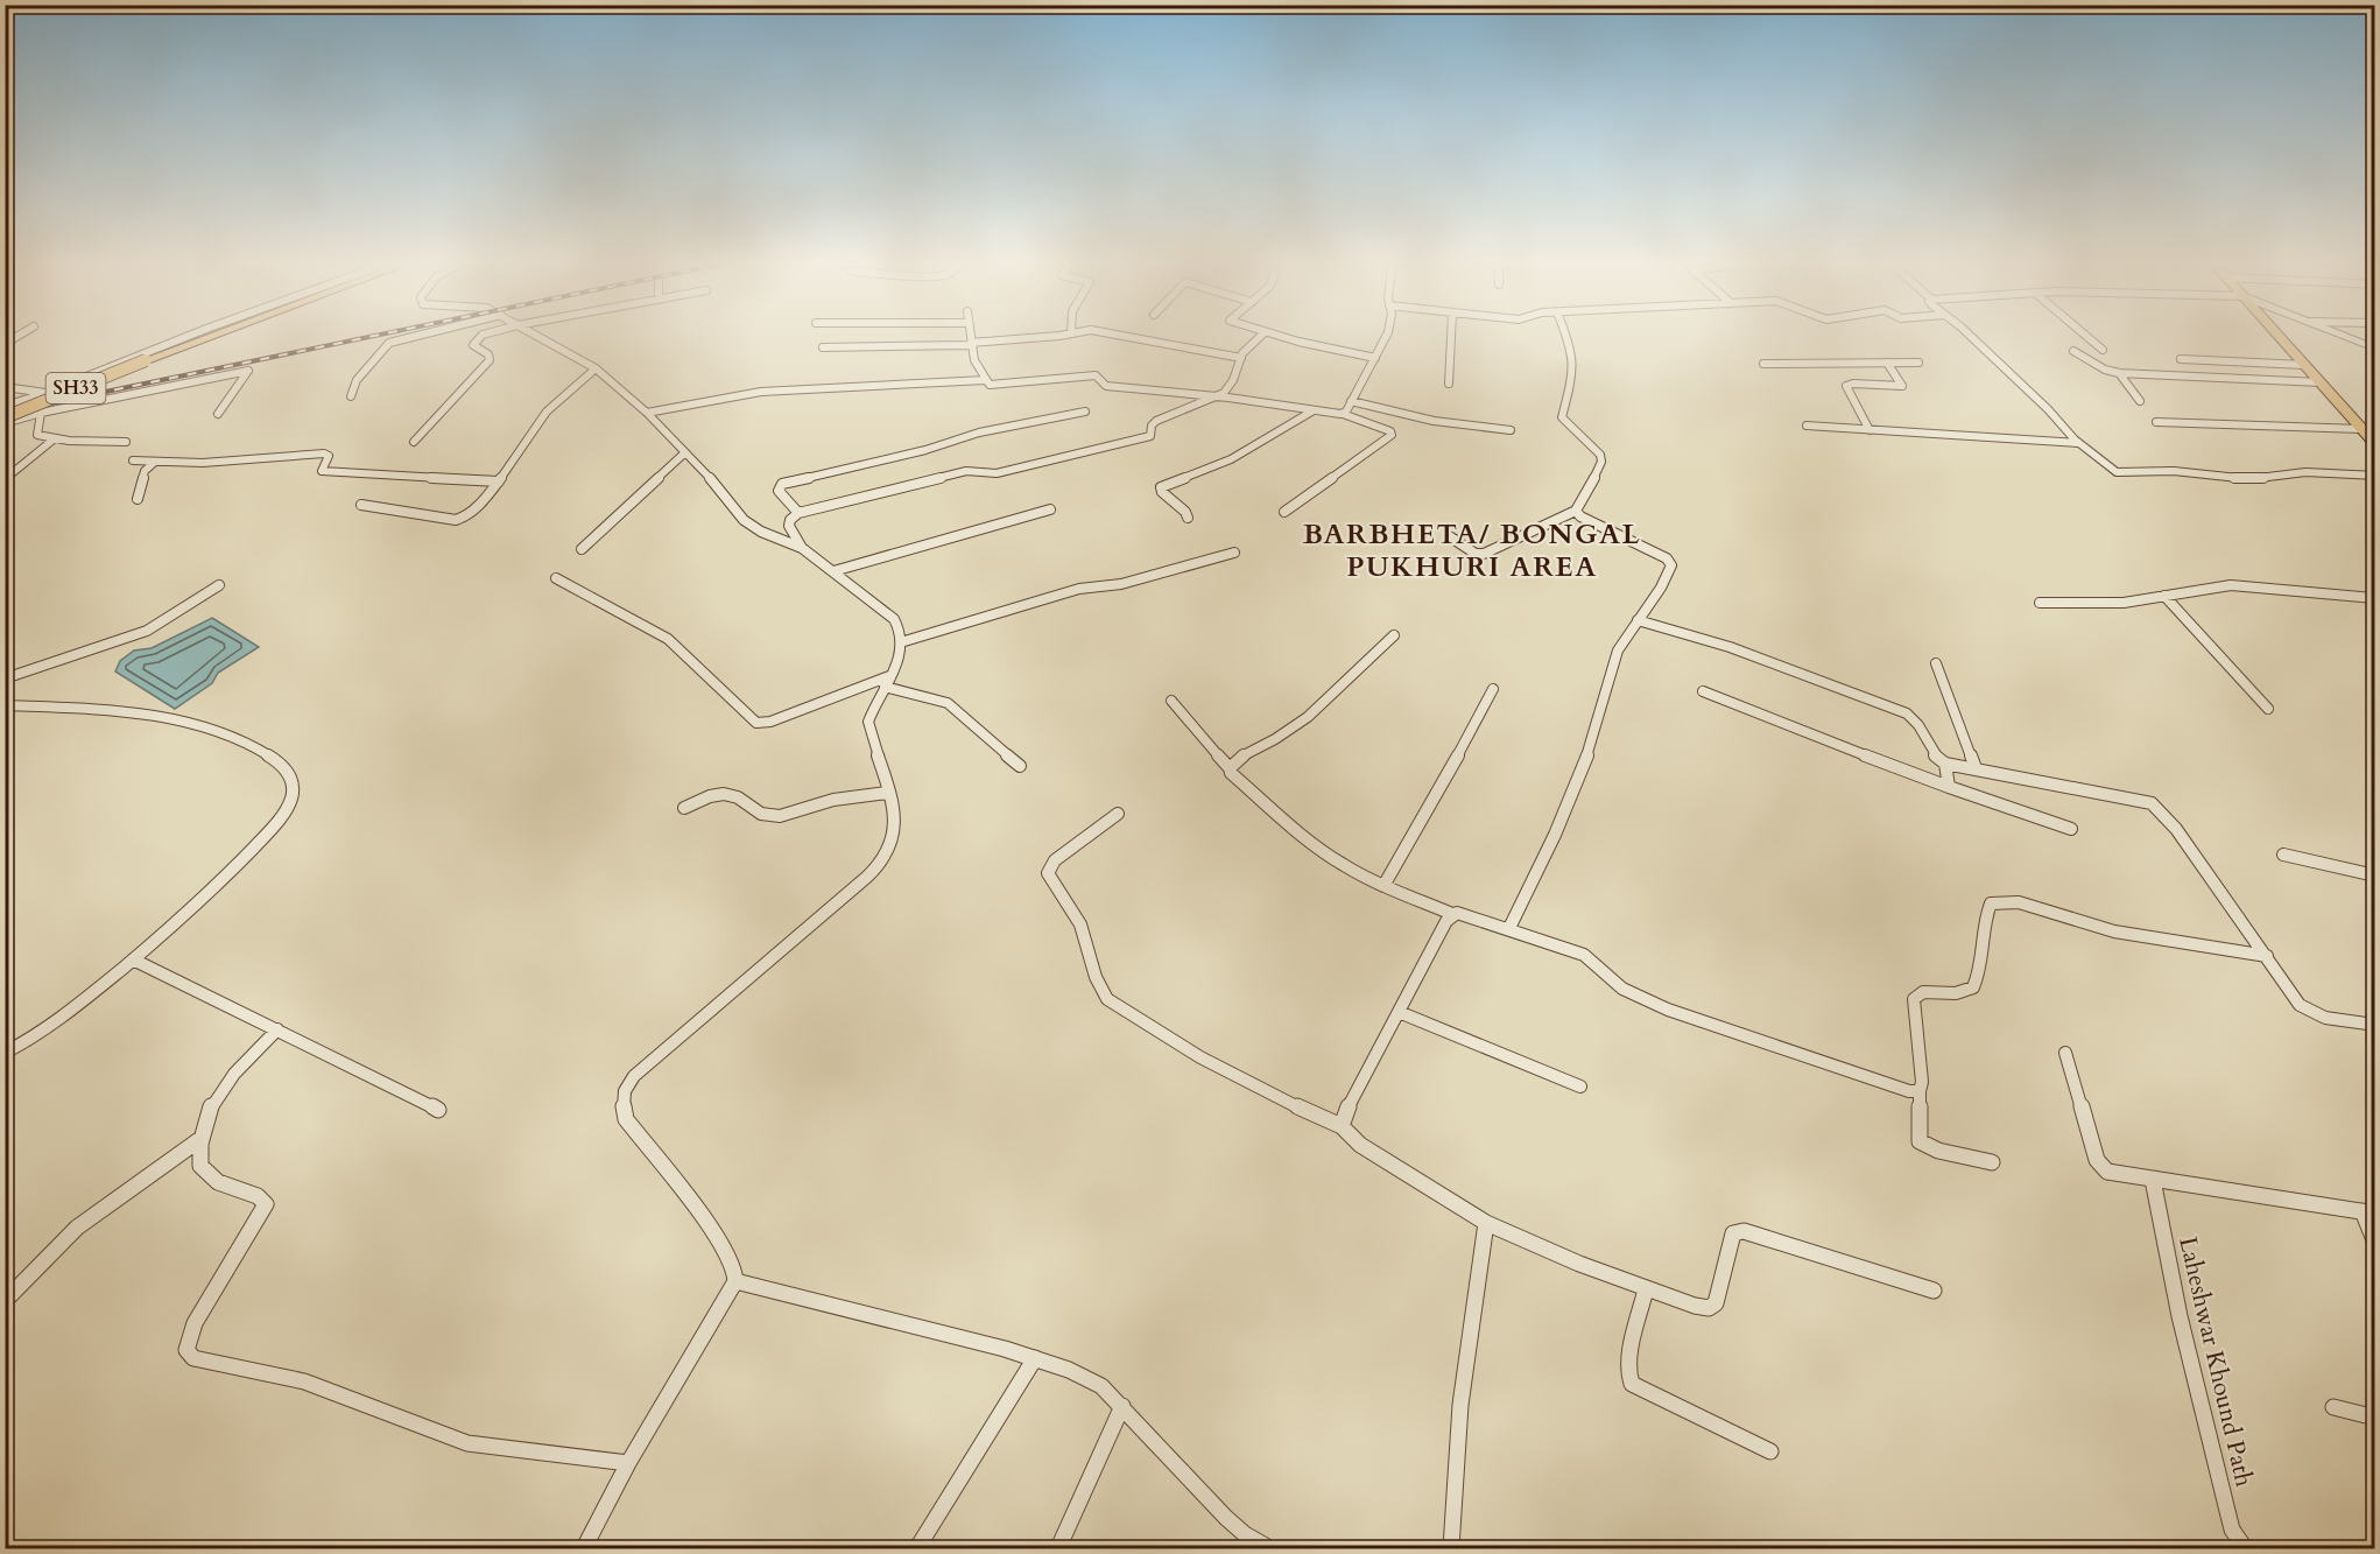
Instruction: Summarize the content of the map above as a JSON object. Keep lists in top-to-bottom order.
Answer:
{
  "streets": {
    "main road": ["SH33"],
    "street": ["Laheshwar Khound Path"]
  },
  "districts": ["BARBHETA/ BONGAL PUKHURI AREA"]
}
